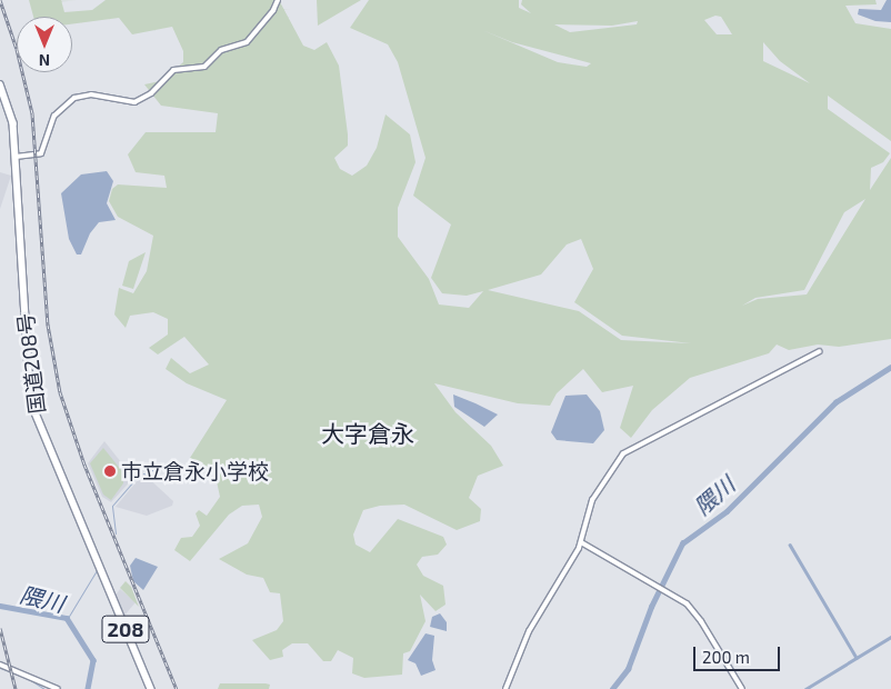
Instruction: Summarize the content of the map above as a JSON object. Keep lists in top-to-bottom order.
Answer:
{
  "streets": {
    "highway": ["国道208号", "208"]
  },
  "districts": ["大字倉永"],
  "water": ["隈川"],
  "places": ["市立倉永小学校"],
  "scale_bar": "200 m",
  "north": "bottom"
}
